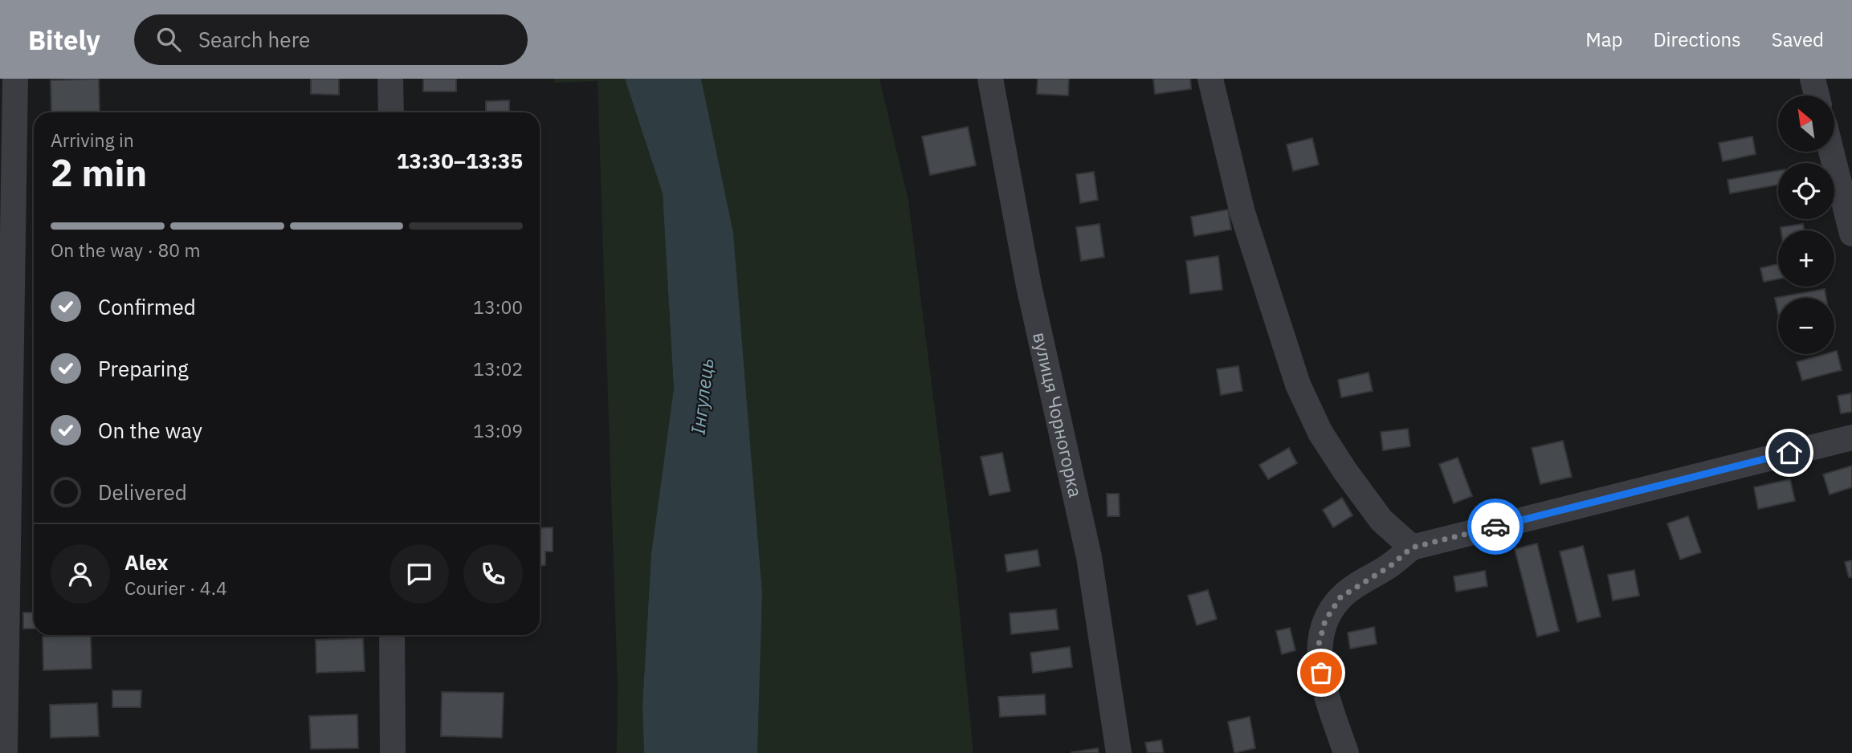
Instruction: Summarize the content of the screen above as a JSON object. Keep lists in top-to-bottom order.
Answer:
{
  "streets": {
    "street": ["вулиця Чорногорка"]
  },
  "water": ["Інгулець"],
  "north": "top left",
  "page": {
    "header": "Bitely",
    "search": "Search here",
    "nav": ["Map", "Directions", "Saved"],
    "map_buttons": ["+", "−"],
    "heading": ["2 min", "Arriving in", "13:30–13:35"],
    "panel": ["Alex", "Courier · 4.4"],
    "bar": "On the way · 80 m",
    "list": [
      ["Confirmed", "13:00"],
      ["Preparing", "13:02"],
      ["On the way", "13:09"],
      "Delivered"
    ]
  }
}
